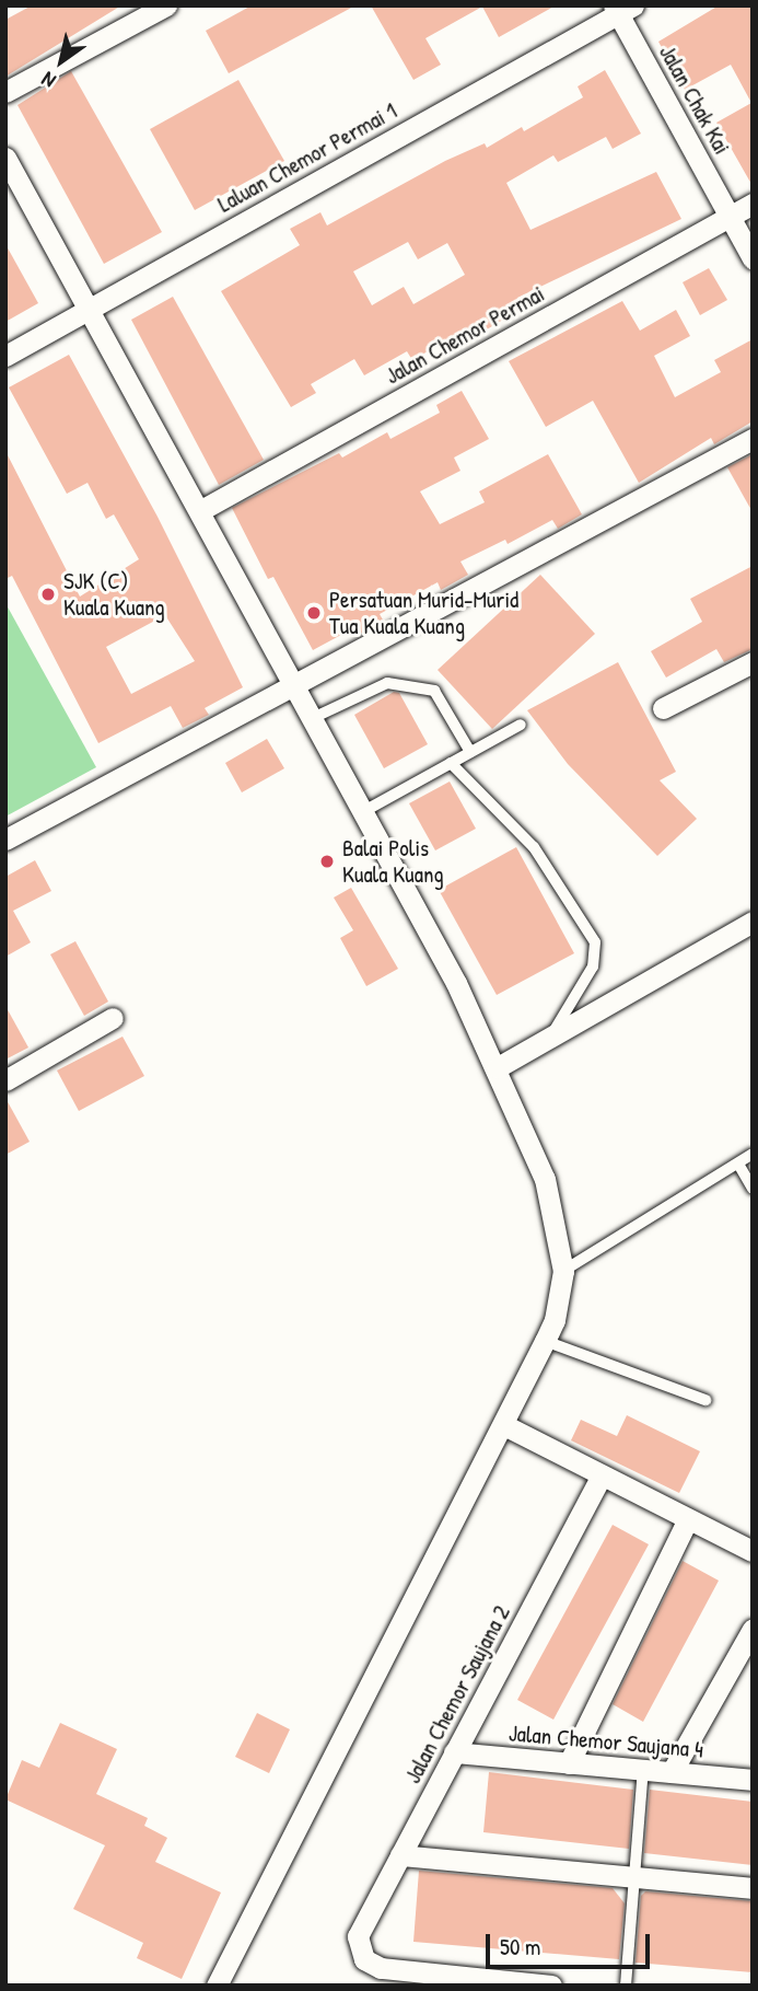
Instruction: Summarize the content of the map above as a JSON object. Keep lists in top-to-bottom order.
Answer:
{
  "streets": {
    "street": [
      "Jalan Chak Kai",
      "Laluan Chemor Permai 1",
      "Jalan Chemor Permai",
      "Jalan Chemor Saujana 2",
      "Jalan Chemor Saujana 4"
    ]
  },
  "crossings": [
    ["Jalan Chak Kai", "Laluan Chemor Permai 1"],
    ["Jalan Chak Kai", "Jalan Chemor Permai"],
    ["Jalan Chemor Saujana 2", "Jalan Chemor Saujana 4"]
  ],
  "places": ["SJK (C) Kuala Kuang", "Persatuan Murid-Murid Tua Kuala Kuang", "Balai Polis Kuala Kuang"],
  "scale_bar": "50 m",
  "north": "bottom left"
}
